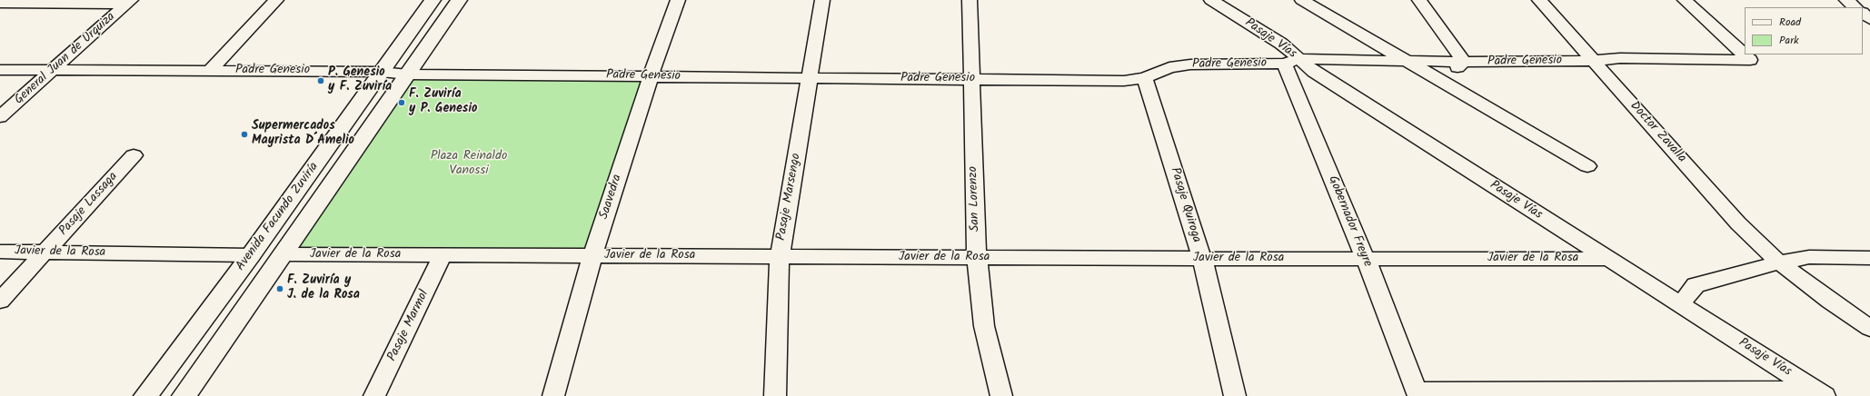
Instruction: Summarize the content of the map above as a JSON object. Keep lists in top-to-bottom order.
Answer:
{
  "streets": {
    "main road": ["Avenida Facundo Zuviría"],
    "street": [
      "Pasaje Vías",
      "General Juan de Urquiza",
      "Padre Genesio",
      "Doctor Zavalla",
      "Saavedra",
      "Pasaje Marsengo",
      "San Lorenzo",
      "Pasaje Lassaga",
      "Pasaje Quiroga",
      "Gobernador Freyre",
      "Javier de la Rosa",
      "Pasaje Marmol"
    ]
  },
  "crossings": [
    ["Pasaje Vías", "Padre Genesio"],
    ["Pasaje Vías", "Gobernador Freyre"],
    ["Pasaje Vías", "Javier de la Rosa"],
    ["General Juan de Urquiza", "Padre Genesio"],
    ["Padre Genesio", "Doctor Zavalla"],
    ["Padre Genesio", "Saavedra"],
    ["Padre Genesio", "Pasaje Marsengo"],
    ["Padre Genesio", "San Lorenzo"],
    ["Padre Genesio", "Pasaje Quiroga"],
    ["Padre Genesio", "Avenida Facundo Zuviría"],
    ["Padre Genesio", "Gobernador Freyre"],
    ["Saavedra", "Javier de la Rosa"],
    ["Pasaje Marsengo", "Javier de la Rosa"],
    ["San Lorenzo", "Javier de la Rosa"],
    ["Pasaje Lassaga", "Javier de la Rosa"],
    ["Pasaje Quiroga", "Javier de la Rosa"],
    ["Avenida Facundo Zuviría", "Javier de la Rosa"],
    ["Gobernador Freyre", "Javier de la Rosa"],
    ["Javier de la Rosa", "Pasaje Marmol"]
  ],
  "parks": ["Plaza Reinaldo Vanossi"],
  "places": [
    "P. Genesio y F. Zuviría",
    "F. Zuviría y P. Genesio",
    "Supermercados Mayrista D´Amelio",
    "F. Zuviría y J. de la Rosa"
  ],
  "legend": ["Road", "Park"]
}
